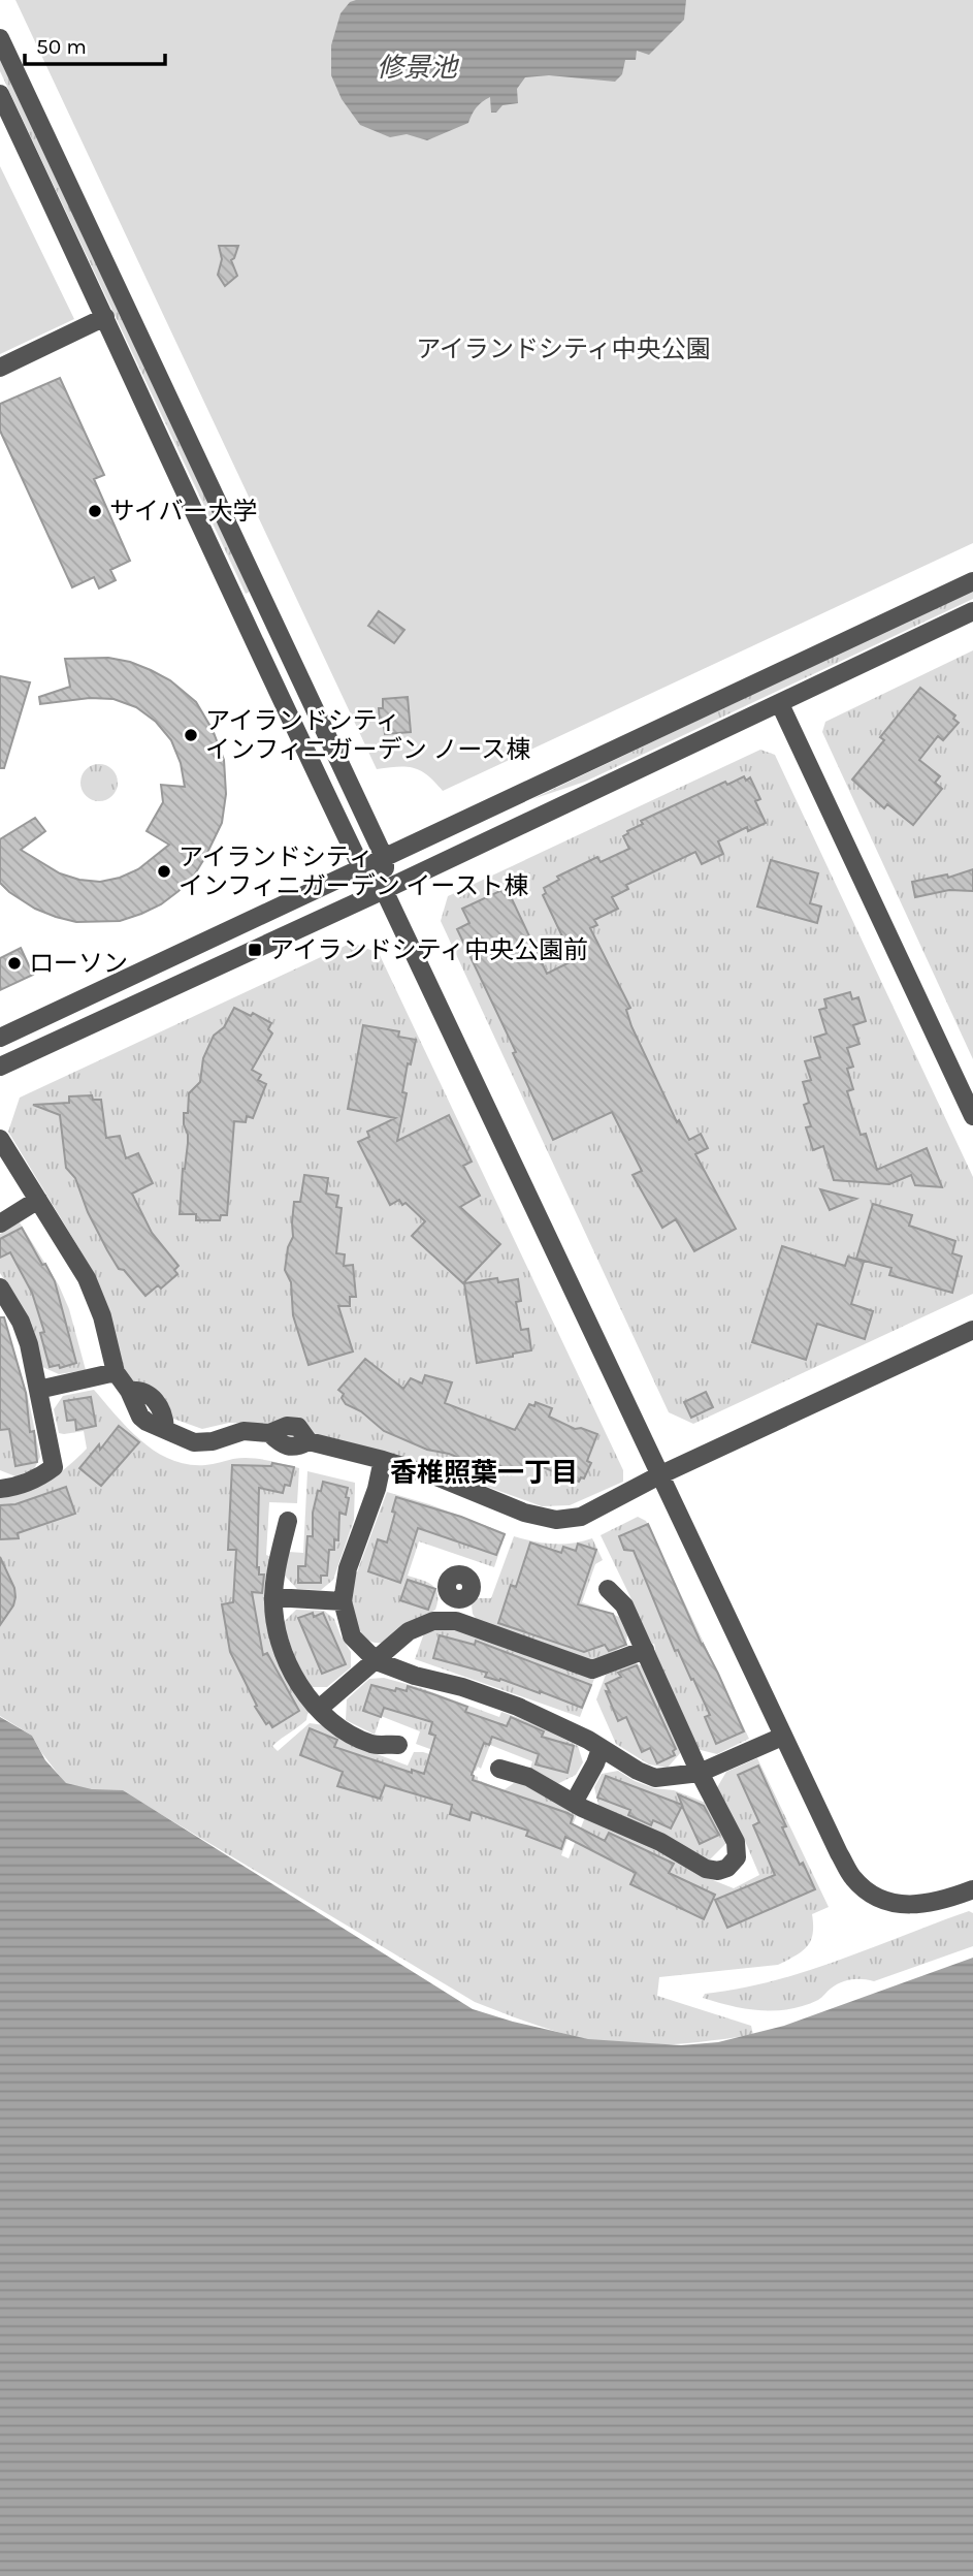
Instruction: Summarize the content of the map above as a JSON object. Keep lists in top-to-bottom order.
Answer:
{
  "districts": ["香椎照葉一丁目"],
  "water": ["修景池"],
  "parks": ["アイランドシティ中央公園"],
  "places": {
    "other": [
      "サイバー大学",
      "アイランドシティ インフィニガーデン ノース棟",
      "アイランドシティ インフィニガーデン イースト棟",
      "ローソン"
    ],
    "transit": ["アイランドシティ中央公園前"]
  },
  "scale_bar": "50 m"
}
